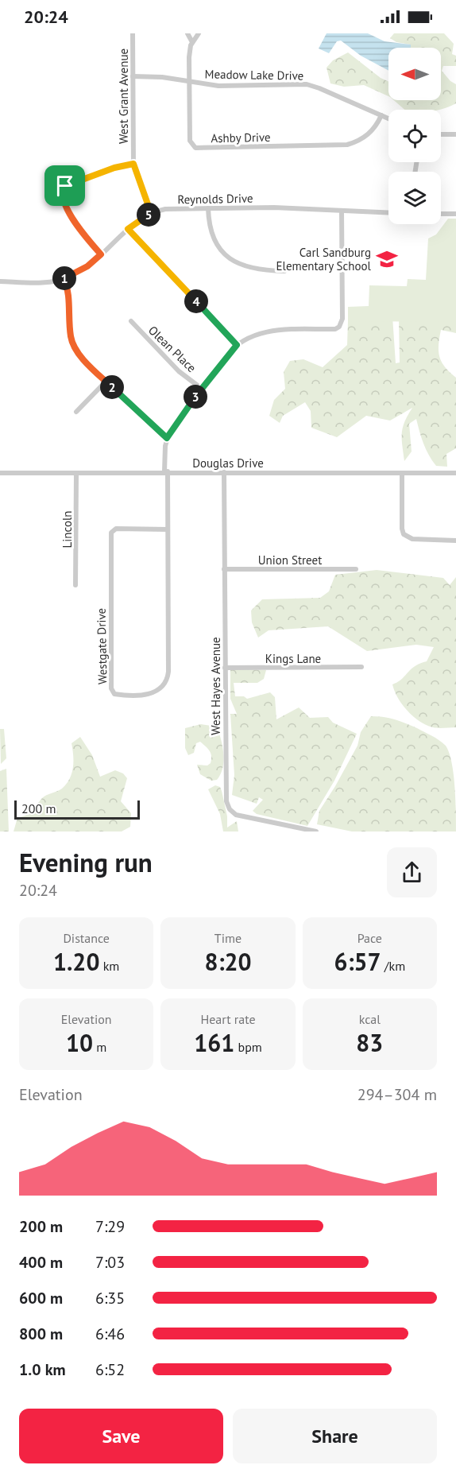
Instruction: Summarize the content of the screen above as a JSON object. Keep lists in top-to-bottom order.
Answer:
{
  "streets": {
    "street": [
      "Meadow Lake Drive",
      "West Grant Avenue",
      "Ashby Drive",
      "Reynolds Drive",
      "Olean Place",
      "Douglas Drive",
      "Lincoln",
      "Union Street",
      "Westgate Drive",
      "Kings Lane",
      "West Hayes Avenue"
    ]
  },
  "crossings": [
    ["Meadow Lake Drive", "West Grant Avenue"],
    ["Meadow Lake Drive", "Ashby Drive"],
    ["West Grant Avenue", "Reynolds Drive"],
    ["Douglas Drive", "Lincoln"],
    ["Douglas Drive", "Westgate Drive"],
    ["Douglas Drive", "West Hayes Avenue"],
    ["Union Street", "West Hayes Avenue"],
    ["Kings Lane", "West Hayes Avenue"]
  ],
  "places": {
    "school or university": ["Carl Sandburg Elementary School"]
  },
  "scale_bar": "200 m",
  "north": "left",
  "page": {
    "status": "20:24",
    "pins": [
      "5",
      "1",
      "4",
      "2",
      "3"
    ],
    "scale": "200 m",
    "heading": ["Evening run", "20:24"],
    "stats": [
      ["Distance", "1.20 km"],
      ["Time", "8:20"],
      ["Pace", "6:57 /km"],
      ["Elevation", "10 m"],
      ["Heart rate", "161 bpm"],
      ["kcal", "83"]
    ],
    "chart": ["Elevation", "294–304 m"],
    "list": [
      {
        "name": "200 m",
        "note": "7:29"
      },
      {
        "name": "400 m",
        "note": "7:03"
      },
      {
        "name": "600 m",
        "note": "6:35"
      },
      {
        "name": "800 m",
        "note": "6:46"
      },
      {
        "name": "1.0 km",
        "note": "6:52"
      }
    ],
    "buttons": ["Save", "Share"]
  }
}
